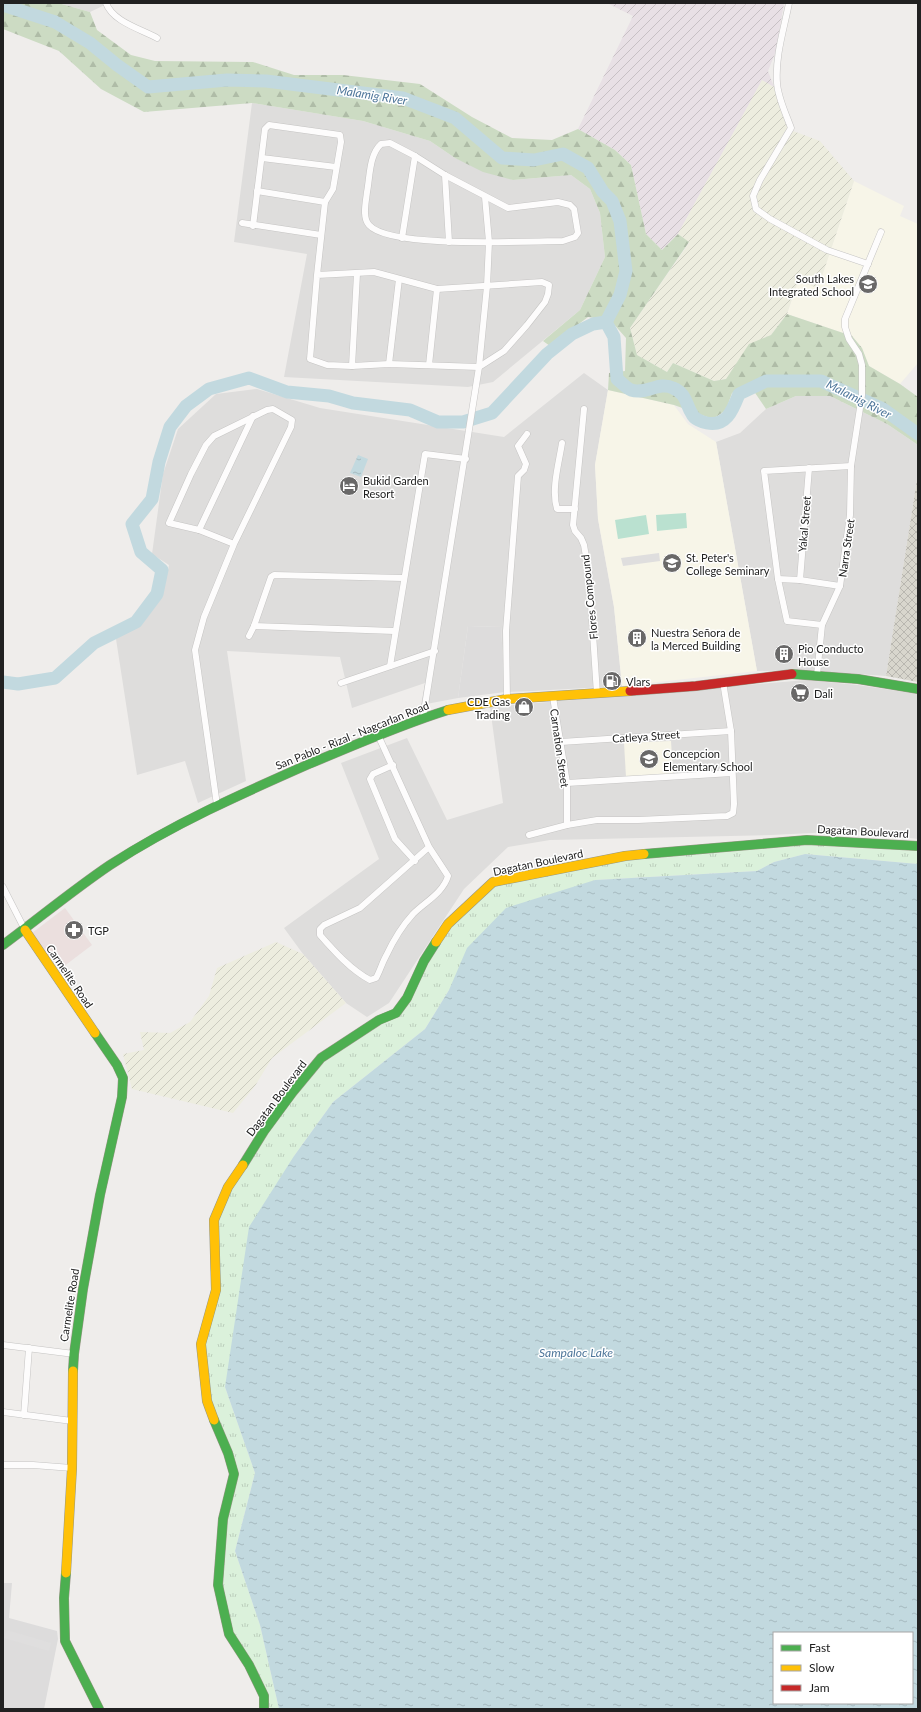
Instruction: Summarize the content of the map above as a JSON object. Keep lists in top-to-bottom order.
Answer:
{
  "streets": {
    "street": [
      "Yakal Street",
      "Narra Street",
      "Flores Compound",
      "San Pablo - Rizal - Nagcarlan Road",
      "Catleya Street",
      "Carnation Street",
      "Dagatan Boulevard",
      "Carmelite Road"
    ]
  },
  "crossings": [
    ["Narra Street", "San Pablo - Rizal - Nagcarlan Road"],
    ["Flores Compound", "San Pablo - Rizal - Nagcarlan Road"],
    ["San Pablo - Rizal - Nagcarlan Road", "Carnation Street"],
    ["San Pablo - Rizal - Nagcarlan Road", "Carmelite Road"],
    ["Catleya Street", "Carnation Street"]
  ],
  "water": ["Malamig River", "Sampaloc Lake"],
  "places": {
    "school or university": ["South Lakes Integrated School", "St. Peter's College Seminary", "Concepcion Elementary School"],
    "hotel": ["Bukid Garden Resort"],
    "building": ["Nuestra Señora de la Merced Building", "Pio Conducto House"],
    "fuel station": ["Vlars"],
    "supermarket": ["Dali"],
    "shop": ["CDE Gas Trading"],
    "pharmacy": ["TGP"]
  },
  "legend": ["Fast", "Slow", "Jam"]
}
